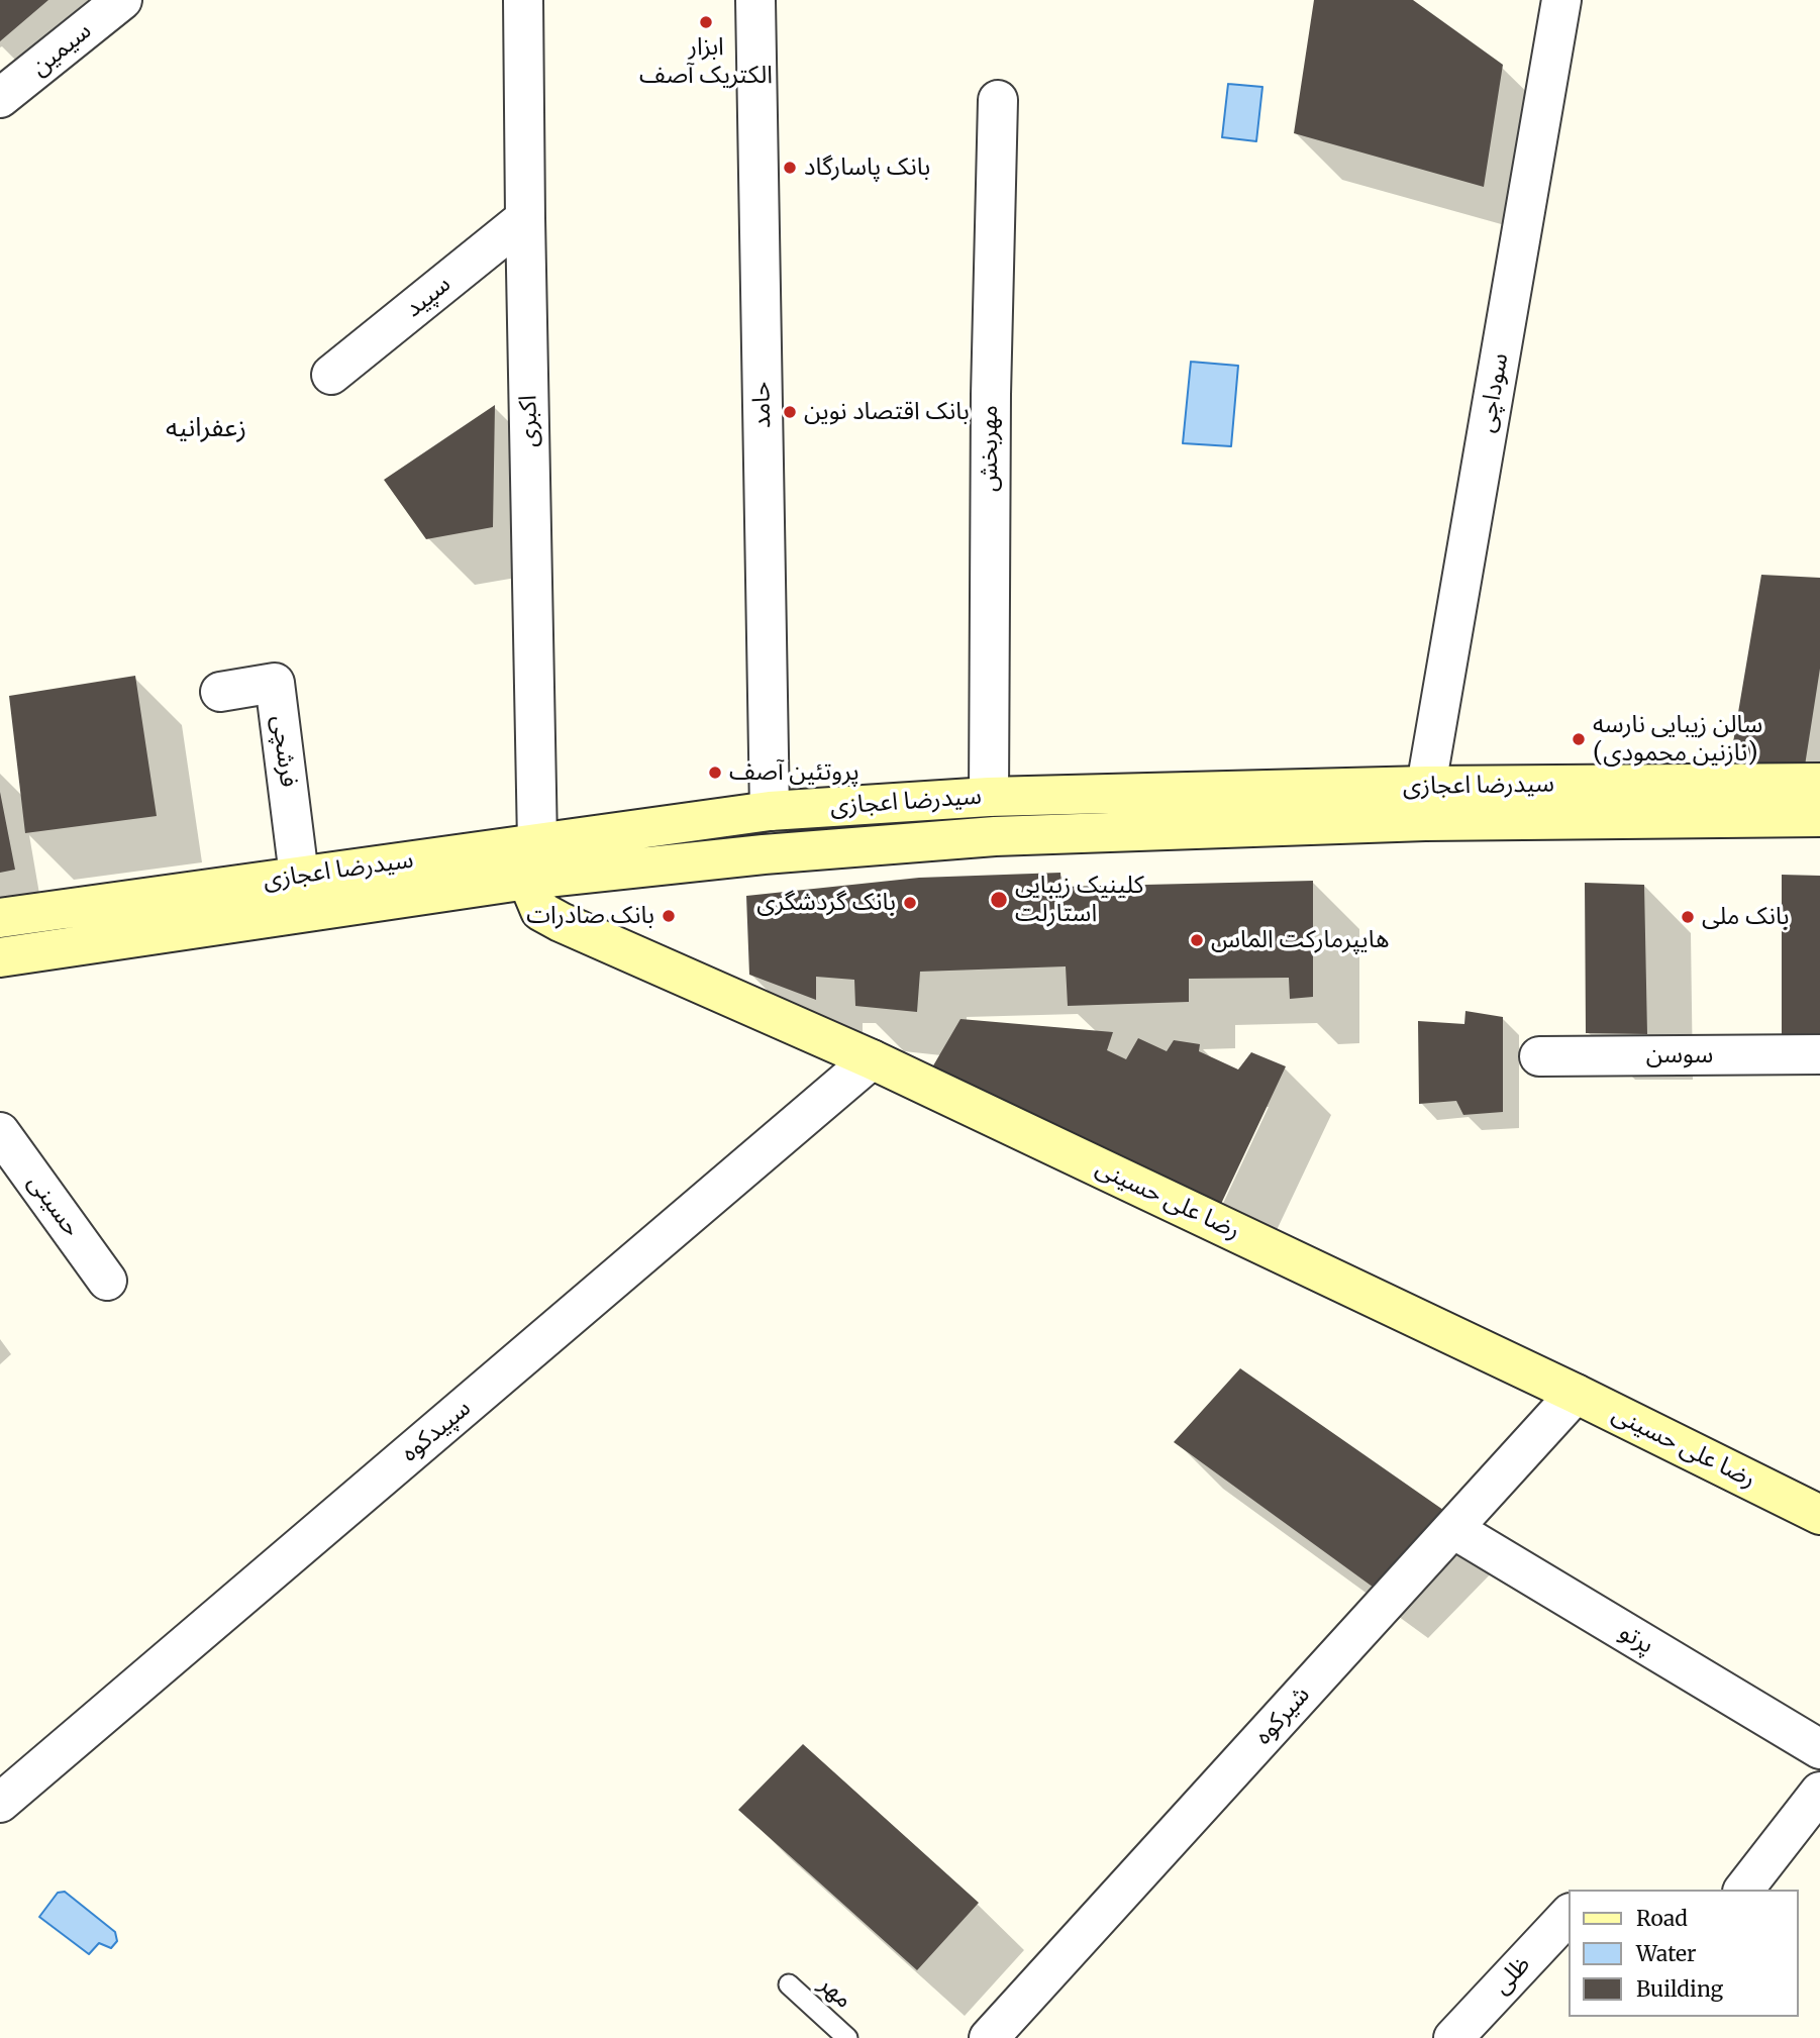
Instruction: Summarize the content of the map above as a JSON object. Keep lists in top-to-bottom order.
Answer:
{
  "streets": {
    "main road": ["سیدرضا اعجازی", "رضا علی حسینی"],
    "street": [
      "سیمین",
      "سپید",
      "سوداچی",
      "حامد",
      "اکبری",
      "مهربخش",
      "فرشچی",
      "سوسن",
      "حسینی",
      "سپیدکوه",
      "پرتو",
      "شیرکوه",
      "ظلی"
    ],
    "lane": ["مهر"]
  },
  "crossings": [
    ["سپید", "اکبری"],
    ["سوداچی", "سیدرضا اعجازی"],
    ["حامد", "سیدرضا اعجازی"],
    ["اکبری", "سیدرضا اعجازی"],
    ["مهربخش", "سیدرضا اعجازی"],
    ["فرشچی", "سیدرضا اعجازی"],
    ["سیدرضا اعجازی", "رضا علی حسینی"],
    ["رضا علی حسینی", "سپیدکوه"],
    ["رضا علی حسینی", "شیرکوه"],
    ["پرتو", "شیرکوه"]
  ],
  "districts": ["زعفرانیه"],
  "places": [
    "ابزار الکتریک آصف",
    "بانک پاسارگاد",
    "بانک اقتصاد نوین",
    "سالن زیبایی نارسه (نازنین محمودی)",
    "پروتئین آصف",
    "کلینیک زیبایی استارلت",
    "بانک گردشگری",
    "بانک صادرات",
    "بانک ملی",
    "هایپرمارکت الماس"
  ],
  "legend": ["Road", "Water", "Building"]
}
